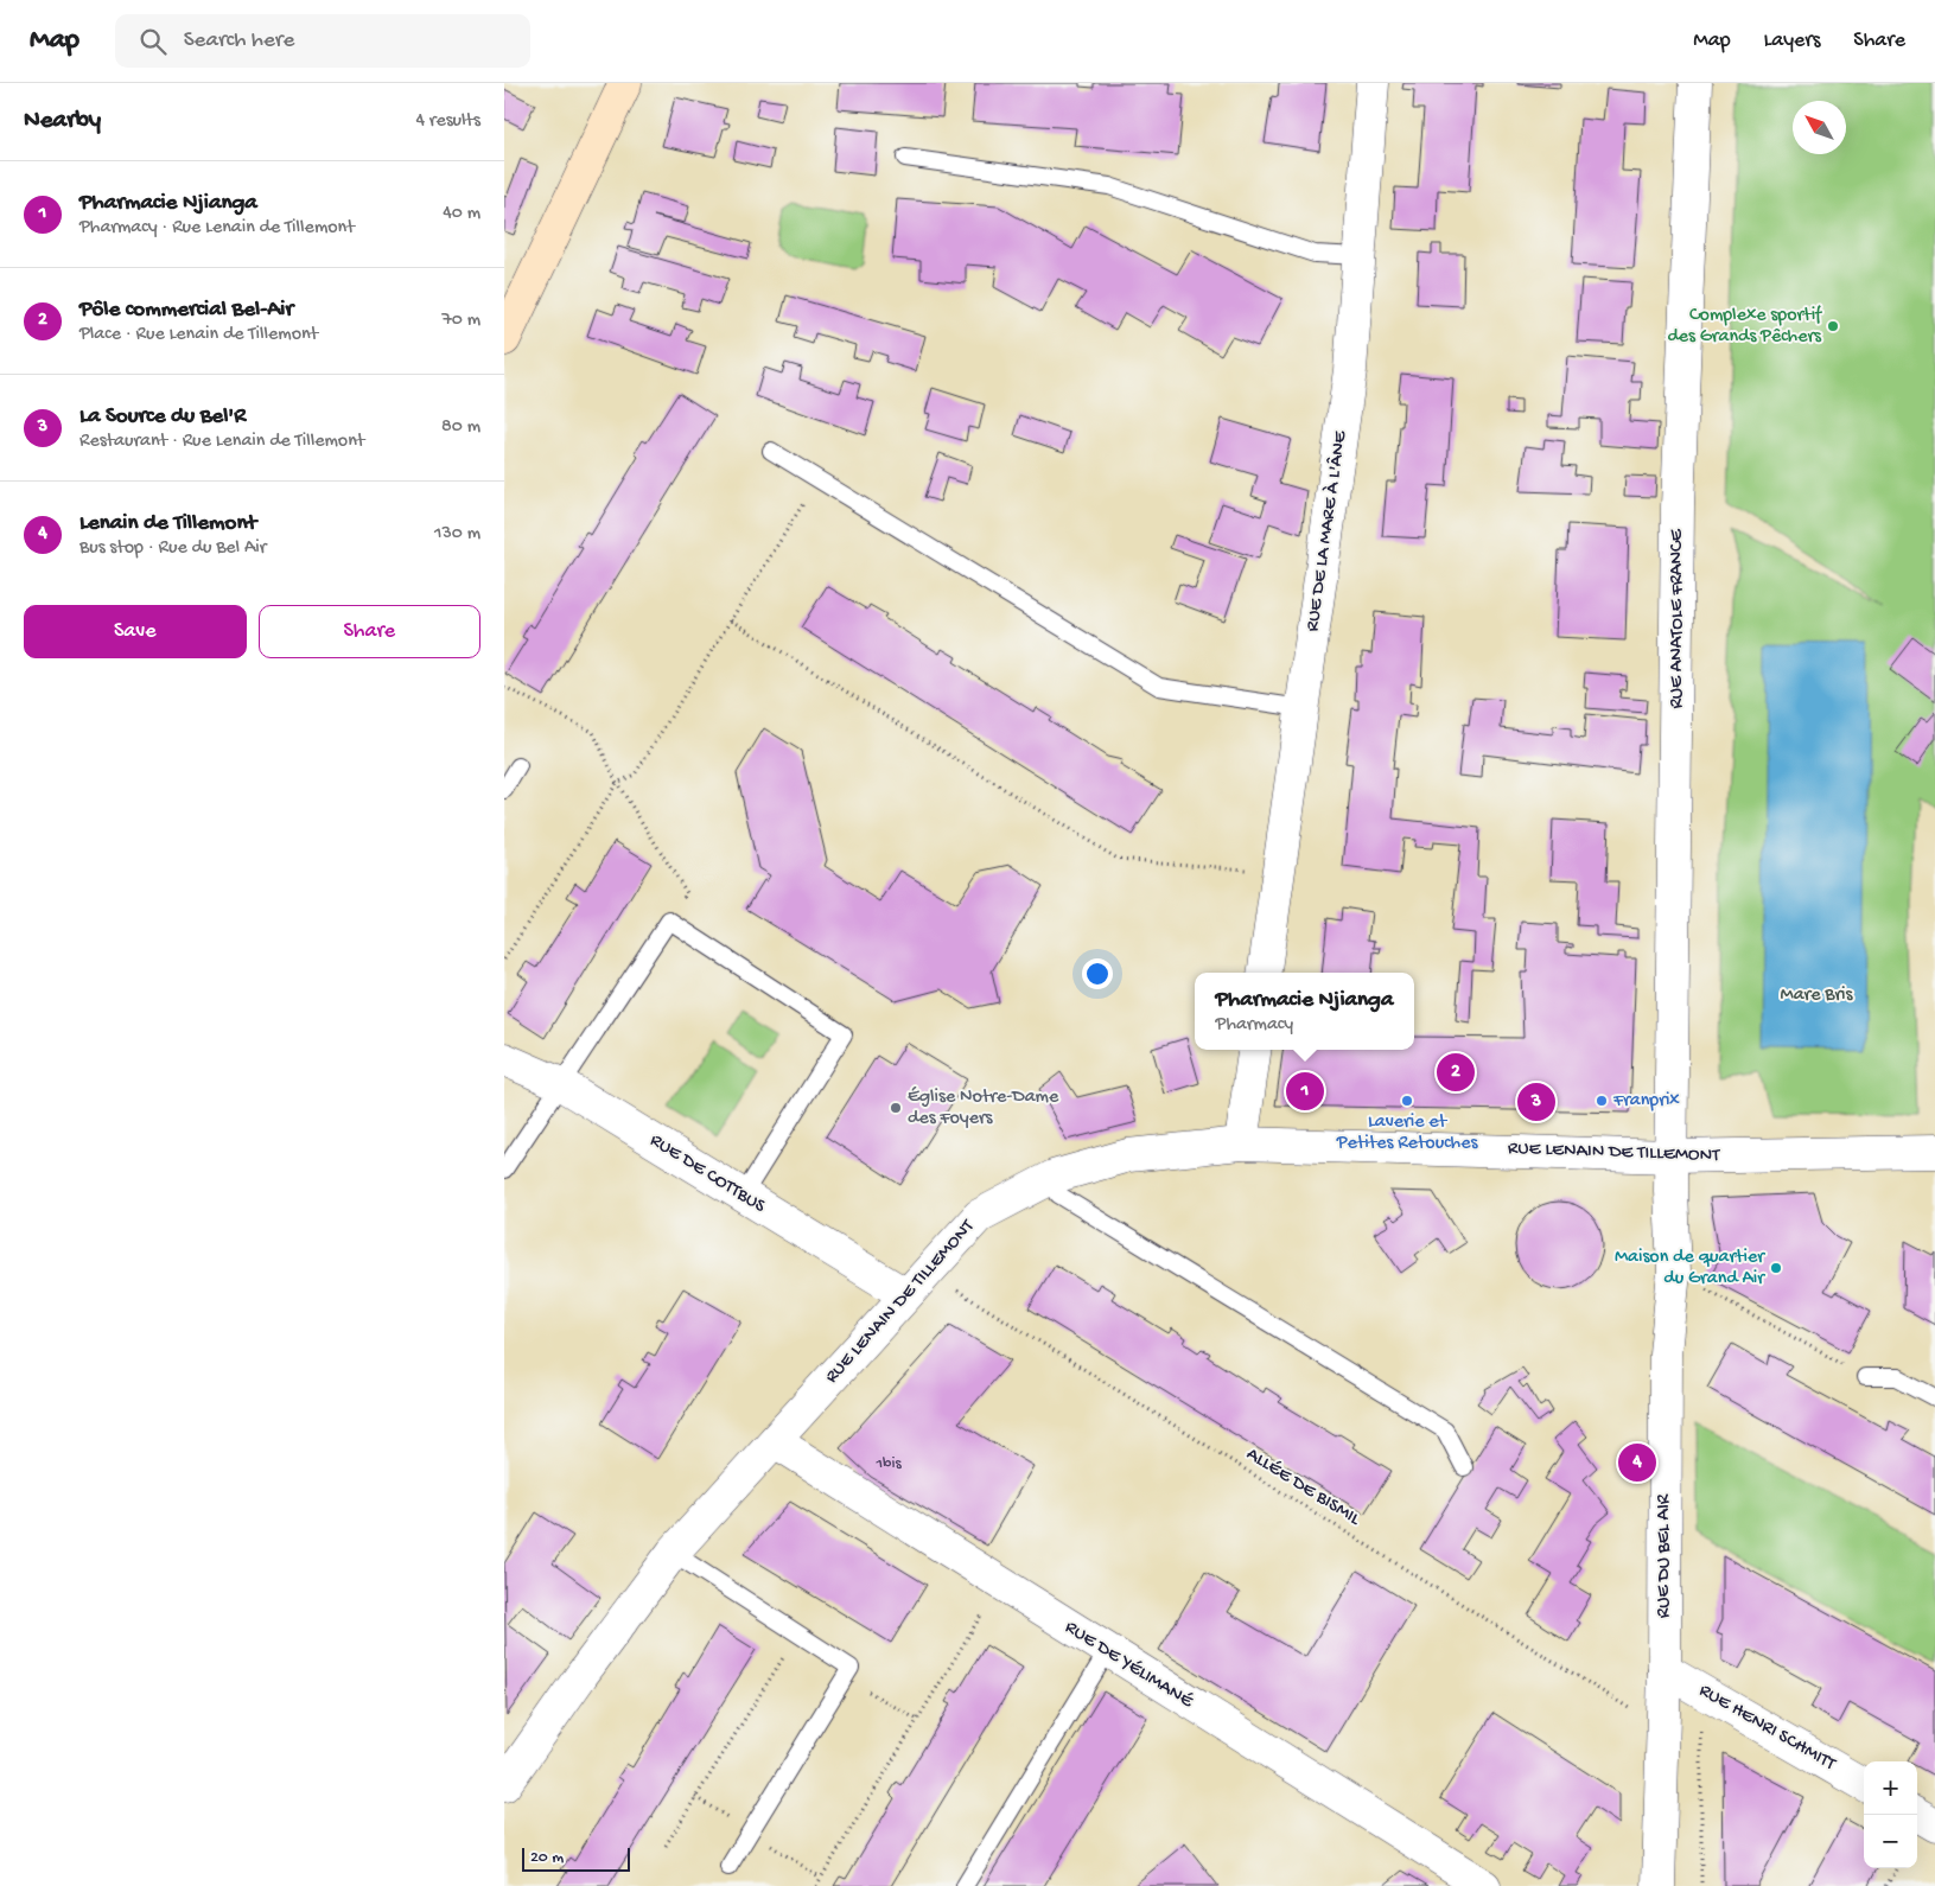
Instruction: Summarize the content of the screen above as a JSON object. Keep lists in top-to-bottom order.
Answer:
{
  "streets": {
    "street": [
      "RUE DE LA MARE À L'ÂNE",
      "RUE ANATOLE FRANCE",
      "RUE LENAIN DE TILLEMONT",
      "RUE DE COTTBUS",
      "RUE DU BEL AIR",
      "RUE DE YÉLIMANÉ",
      "RUE HENRI SCHMITT"
    ],
    "path": ["ALLÉE DE BISMIL"]
  },
  "crossings": [
    ["RUE ANATOLE FRANCE", "RUE LENAIN DE TILLEMONT"],
    ["RUE ANATOLE FRANCE", "RUE DU BEL AIR"],
    ["RUE LENAIN DE TILLEMONT", "RUE DE COTTBUS"],
    ["RUE LENAIN DE TILLEMONT", "ALLÉE DE BISMIL"],
    ["RUE LENAIN DE TILLEMONT", "RUE DU BEL AIR"],
    ["RUE LENAIN DE TILLEMONT", "RUE DE YÉLIMANÉ"],
    ["RUE DE COTTBUS", "ALLÉE DE BISMIL"],
    ["ALLÉE DE BISMIL", "RUE DU BEL AIR"],
    ["RUE DU BEL AIR", "RUE HENRI SCHMITT"]
  ],
  "parks": ["Mare Bris"],
  "places": [
    "Complexe sportif des Grands Pêchers",
    "Laverie et Petites Retouches",
    "Franprix",
    "Église Notre-Dame des Foyers",
    "Maison de quartier du Grand Air"
  ],
  "house_numbers": ["1bis"],
  "scale_bar": "20 m",
  "north": "top left",
  "page": {
    "header": "Map",
    "search": "Search here",
    "nav": ["Map", "Layers", "Share"],
    "heading": ["Nearby", "4 results"],
    "list": [
      {
        "mark": "1",
        "name": "Pharmacie Njianga",
        "note": "Pharmacy · Rue Lenain de Tillemont",
        "value": "40 m"
      },
      {
        "mark": "2",
        "name": "Pôle commercial Bel-Air",
        "note": "Place · Rue Lenain de Tillemont",
        "value": "70 m"
      },
      {
        "mark": "3",
        "name": "La Source du Bel'R",
        "note": "Restaurant · Rue Lenain de Tillemont",
        "value": "80 m"
      },
      {
        "mark": "4",
        "name": "Lenain de Tillemont",
        "note": "Bus stop · Rue du Bel Air",
        "value": "130 m"
      }
    ],
    "buttons": ["Save", "Share"],
    "popup": ["Pharmacie Njianga", "Pharmacy"],
    "pins": [
      "2",
      "1",
      "3",
      "4"
    ],
    "map_buttons": ["+", "−"],
    "scale": "20 m"
  }
}
